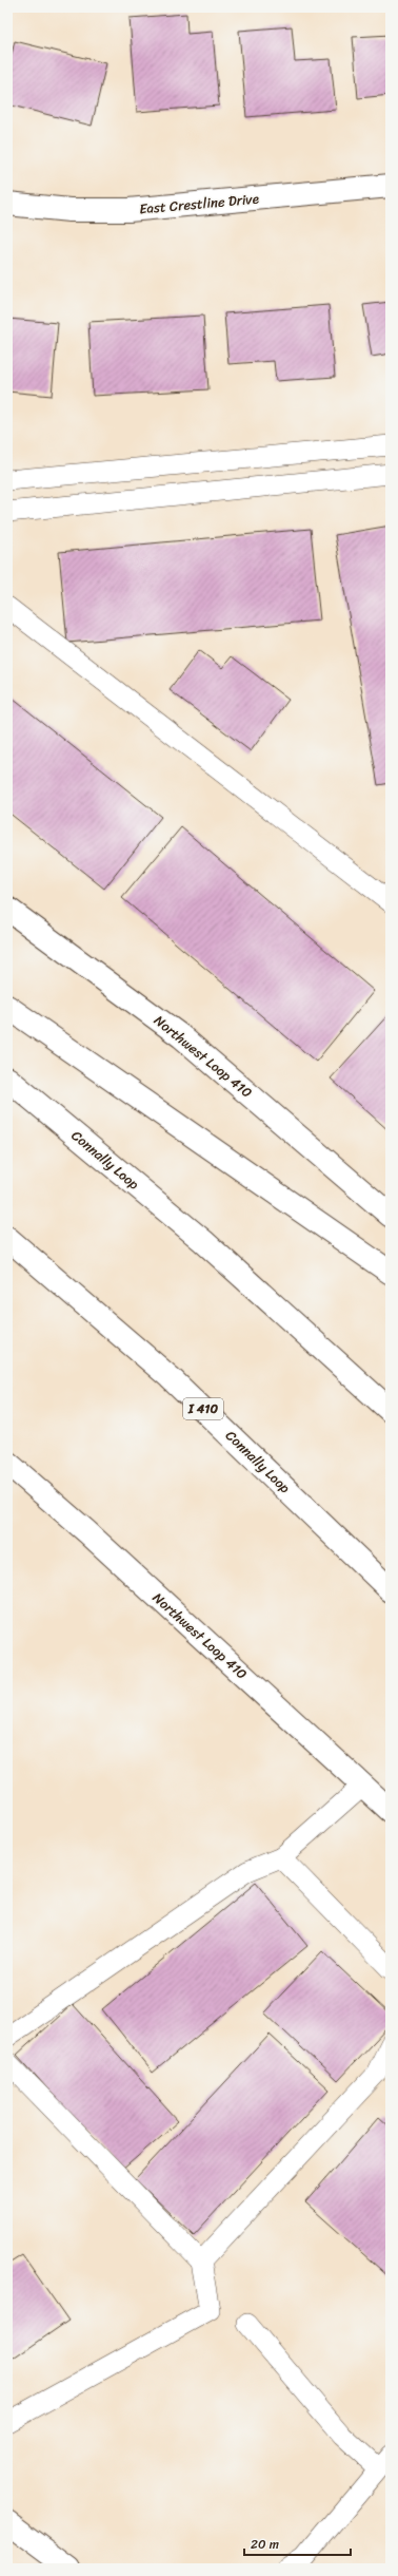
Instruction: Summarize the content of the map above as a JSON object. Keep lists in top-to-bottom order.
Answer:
{
  "streets": {
    "main road": [
      "East Crestline Drive",
      "Northwest Loop 410",
      "Connally Loop",
      "I 410"
    ]
  },
  "scale_bar": "20 m"
}
